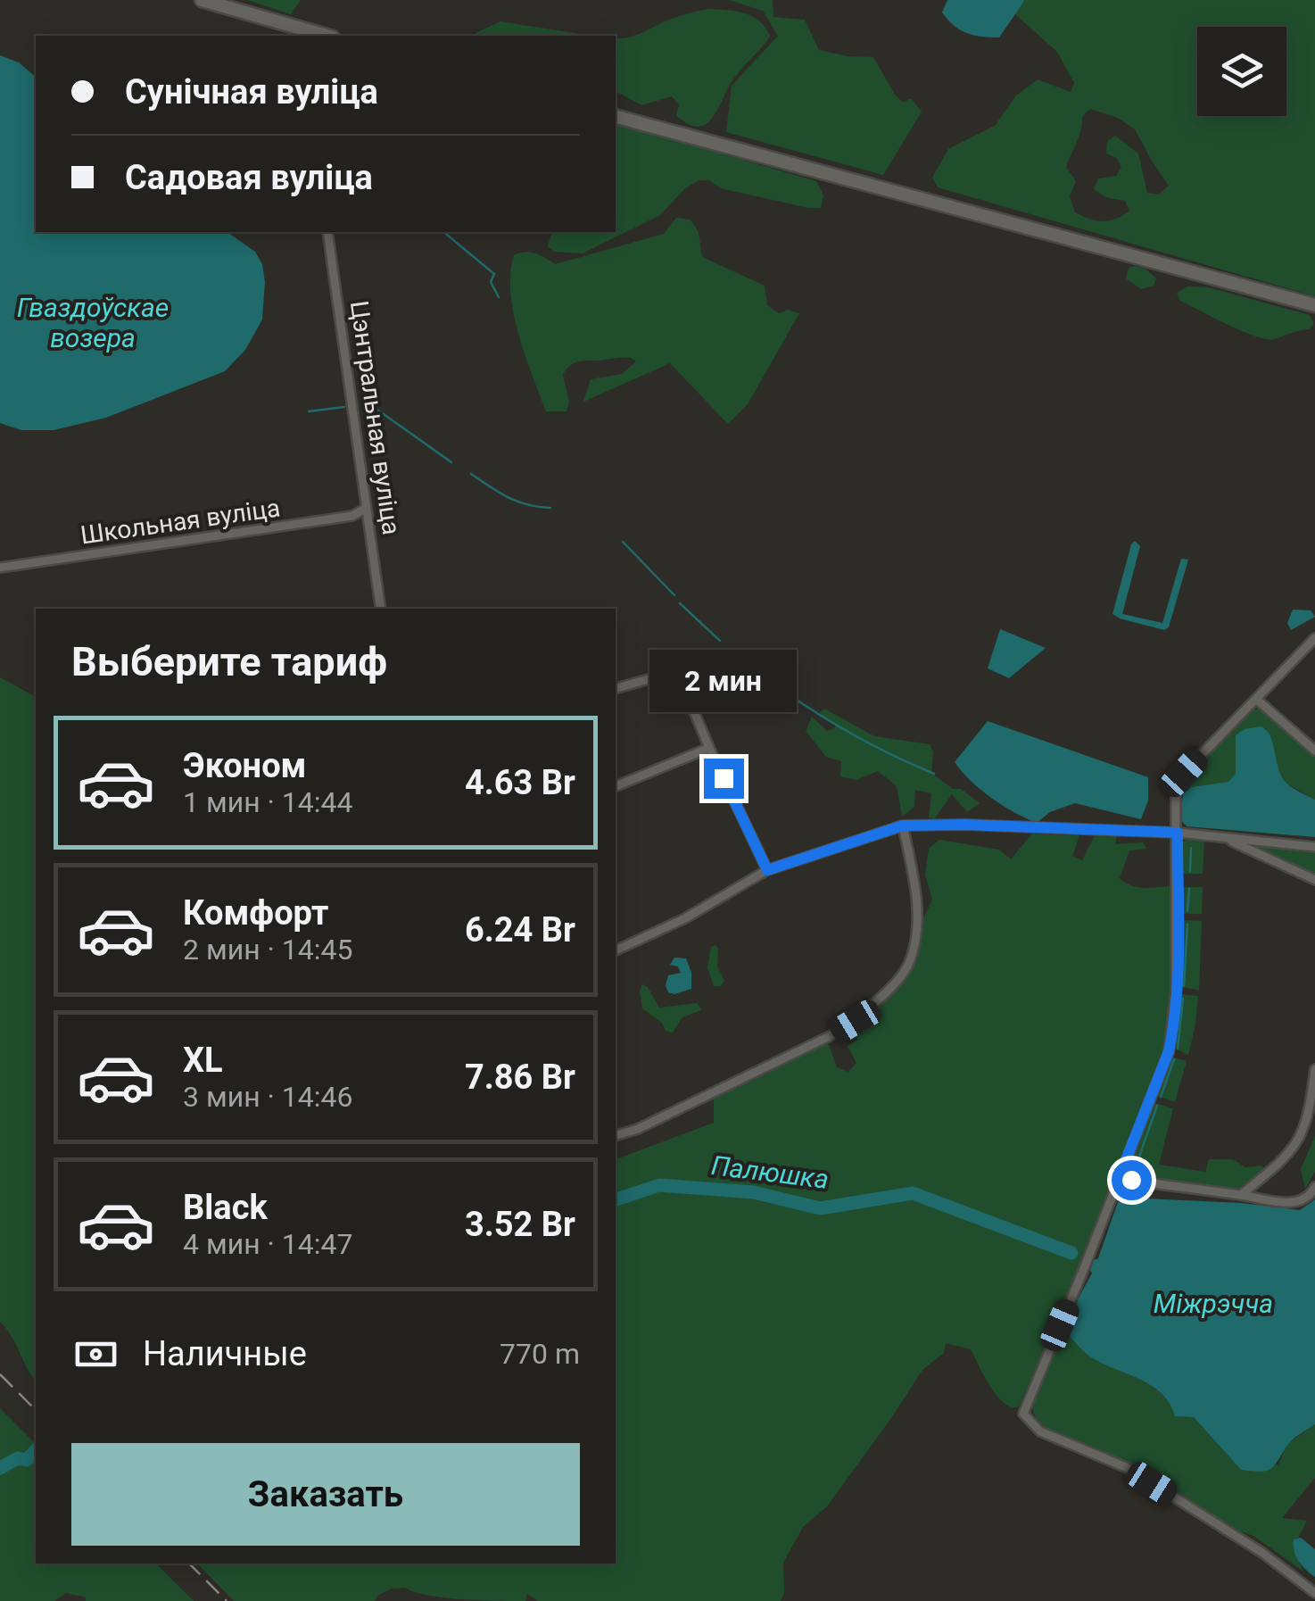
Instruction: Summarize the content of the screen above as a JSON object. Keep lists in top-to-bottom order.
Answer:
{
  "streets": {
    "street": ["Цэнтральная вуліца", "Школьная вуліца"]
  },
  "crossings": [
    ["Цэнтральная вуліца", "Школьная вуліца"]
  ],
  "water": ["Гваздоўскае возера", "Палюшка", "Міжрэчча"],
  "page": {
    "banner": ["Сунічная вуліца", "Садовая вуліца"],
    "heading": "Выберите тариф",
    "bubble": "2 мин",
    "list": [
      {
        "name": "Эконом",
        "note": "1 мин · 14:44",
        "value": "4.63 Br"
      },
      {
        "name": "Комфорт",
        "note": "2 мин · 14:45",
        "value": "6.24 Br"
      },
      {
        "name": "XL",
        "note": "3 мин · 14:46",
        "value": "7.86 Br"
      },
      {
        "name": "Black",
        "note": "4 мин · 14:47",
        "value": "3.52 Br"
      }
    ],
    "pay": ["Наличные", "770 m"],
    "buttons": "Заказать"
  }
}
